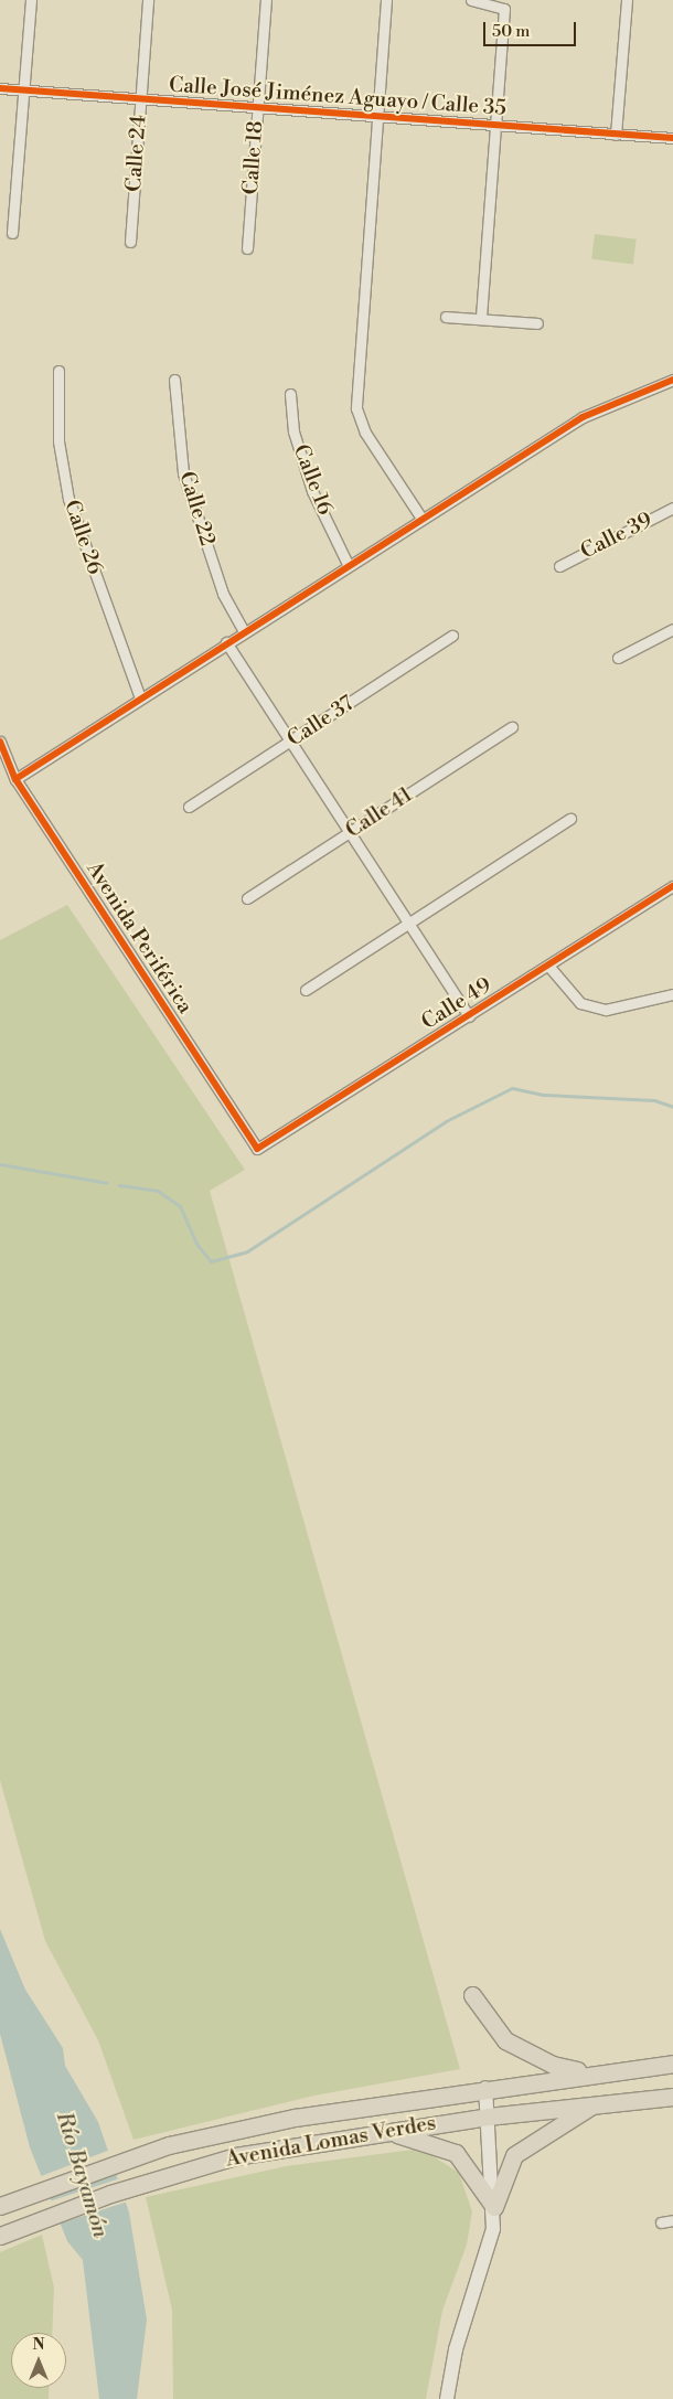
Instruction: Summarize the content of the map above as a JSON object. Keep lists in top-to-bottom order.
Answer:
{
  "streets": {
    "highway": ["Avenida Lomas Verdes"],
    "street": [
      "Calle José Jiménez Aguayo / Calle 35",
      "Calle 24",
      "Calle 18",
      "Calle 16",
      "Calle 22",
      "Calle 39",
      "Calle 26",
      "Calle 37",
      "Calle 41",
      "Avenida Periférica",
      "Calle 49"
    ]
  },
  "crossings": [
    ["Calle José Jiménez Aguayo / Calle 35", "Calle 24"],
    ["Calle José Jiménez Aguayo / Calle 35", "Calle 18"],
    ["Avenida Periférica", "Calle 49"]
  ],
  "water": ["Río Bayamón"],
  "scale_bar": "50 m",
  "north": "top"
}
